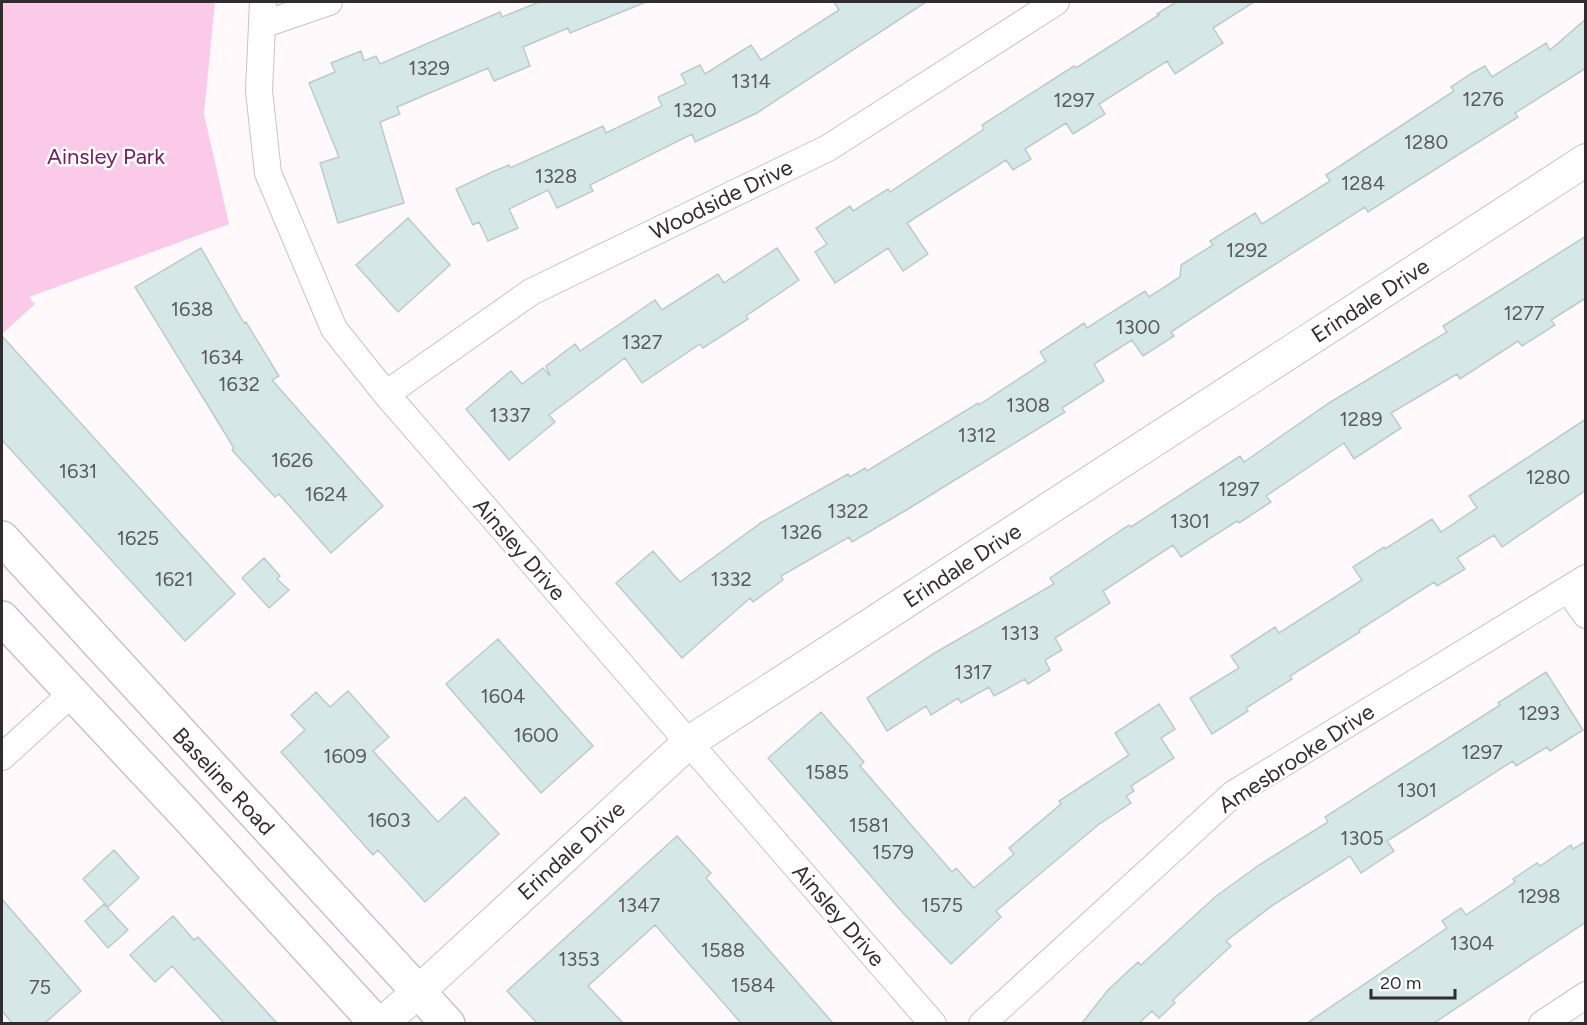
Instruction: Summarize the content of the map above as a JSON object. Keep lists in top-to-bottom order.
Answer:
{
  "streets": {
    "main road": ["Baseline Road"],
    "street": [
      "Woodside Drive",
      "Erindale Drive",
      "Ainsley Drive",
      "Amesbrooke Drive"
    ]
  },
  "crossings": [
    ["Woodside Drive", "Ainsley Drive"],
    ["Erindale Drive", "Ainsley Drive"],
    ["Erindale Drive", "Baseline Road"]
  ],
  "parks": ["Ainsley Park"],
  "house_numbers": [
    "1329",
    "1314",
    "1276",
    "1297",
    "1320",
    "1280",
    "1328",
    "1284",
    "1292",
    "1638",
    "1277",
    "1300",
    "1327",
    "1634",
    "1632",
    "1308",
    "1337",
    "1289",
    "1312",
    "1626",
    "1631",
    "1280",
    "1297",
    "1624",
    "1322",
    "1301",
    "1326",
    "1625",
    "1621",
    "1332",
    "1313",
    "1317",
    "1604",
    "1293",
    "1600",
    "1297",
    "1609",
    "1585",
    "1301",
    "1603",
    "1581",
    "1305",
    "1579",
    "1298",
    "1347",
    "1575",
    "1304",
    "1588",
    "1353",
    "1584",
    "75"
  ],
  "scale_bar": "20 m"
}
